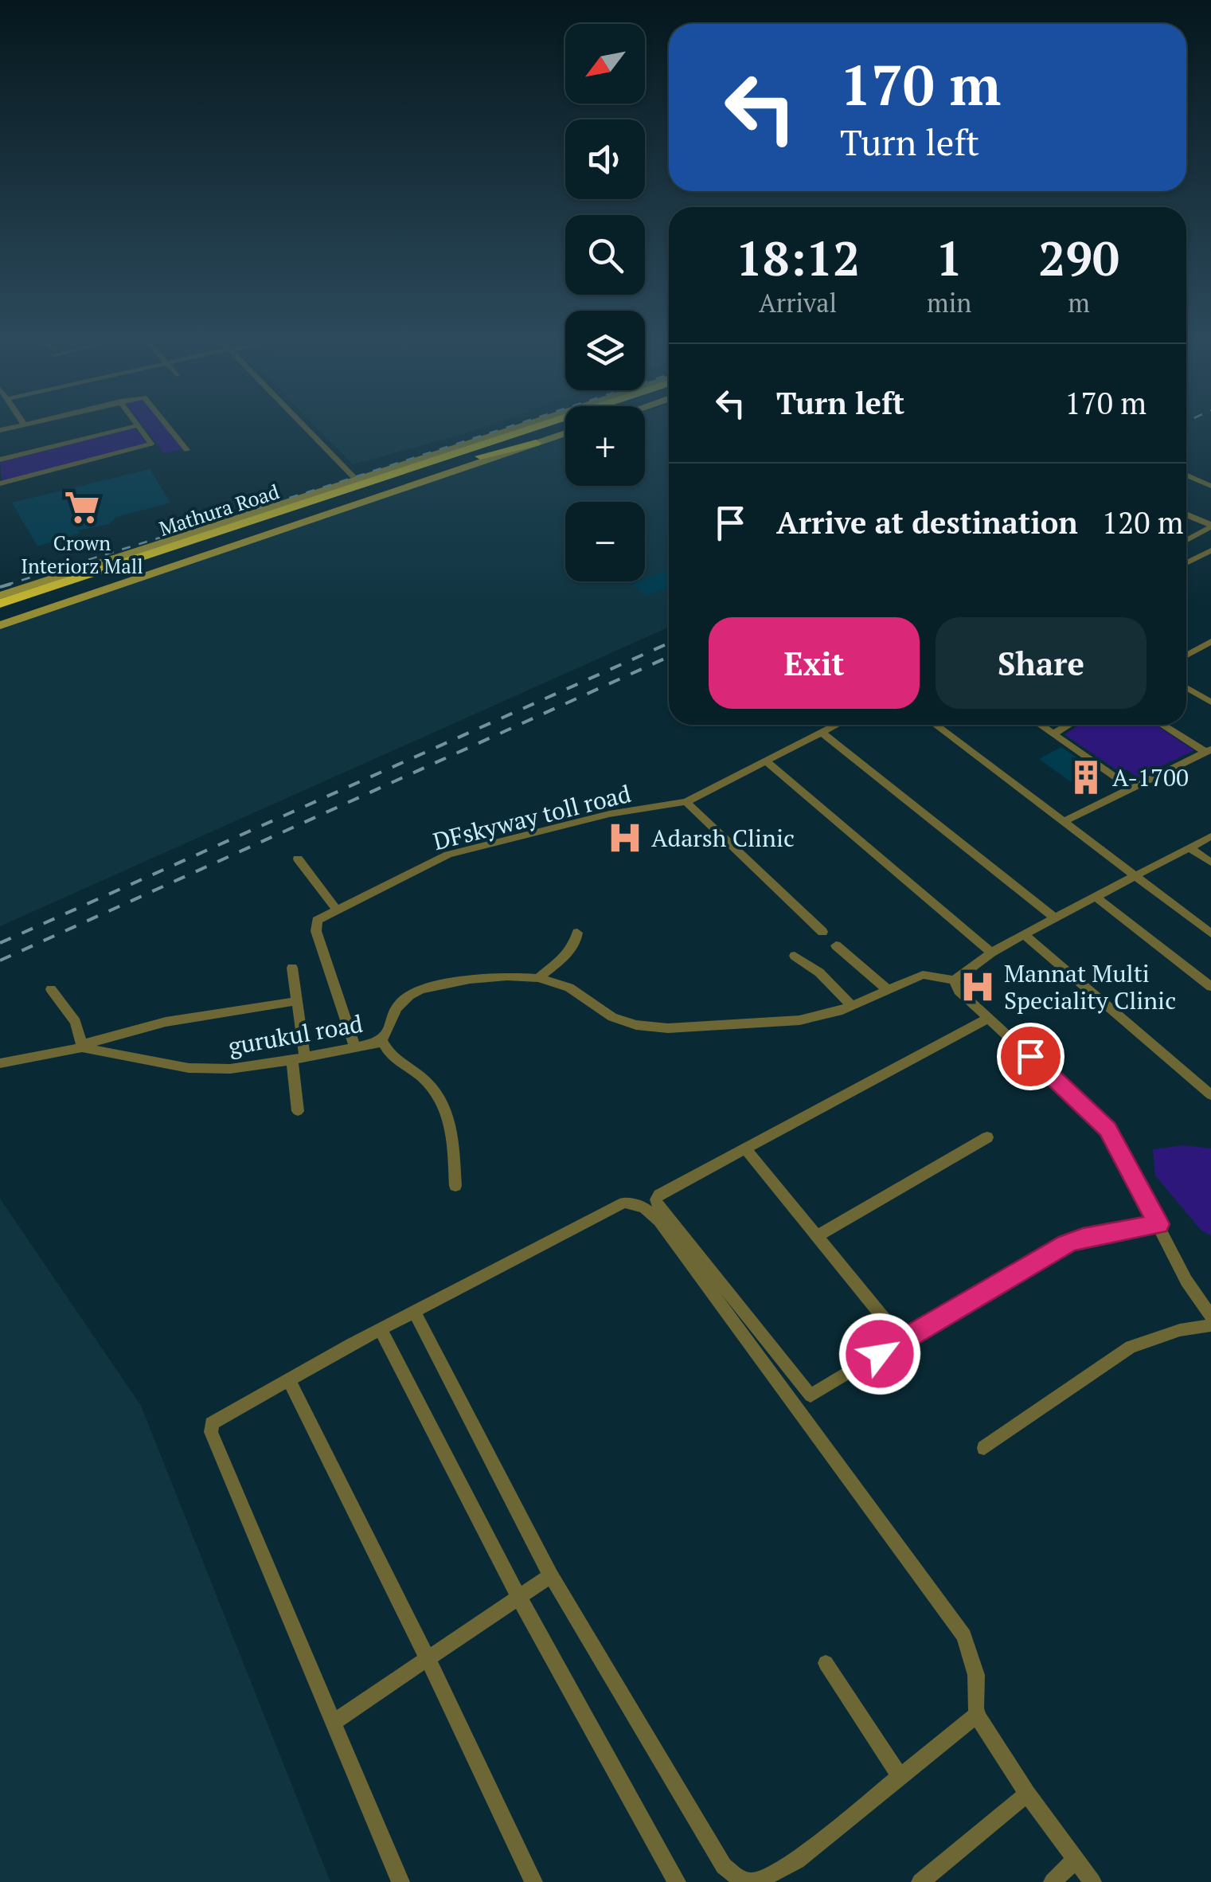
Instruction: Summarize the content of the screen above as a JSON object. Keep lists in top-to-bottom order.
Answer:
{
  "streets": {
    "highway": ["Mathura Road"],
    "street": ["DFskyway toll road", "gurukul road"]
  },
  "crossings": [
    ["DFskyway toll road", "gurukul road"]
  ],
  "places": {
    "supermarket": ["Crown Interiorz Mall"],
    "building": ["A-1700"],
    "hospital": ["Adarsh Clinic", "Mannat Multi Speciality Clinic"]
  },
  "north": "bottom left",
  "page": {
    "map_buttons": ["+", "−"],
    "turn": ["170 m", "Turn left"],
    "eta": [
      "18:12",
      "Arrival",
      "1",
      "min",
      "290",
      "m"
    ],
    "list": [
      {
        "name": "Turn left",
        "value": "170 m"
      },
      {
        "name": "Arrive at destination",
        "value": "120 m"
      }
    ],
    "buttons": ["Exit", "Share"]
  }
}
